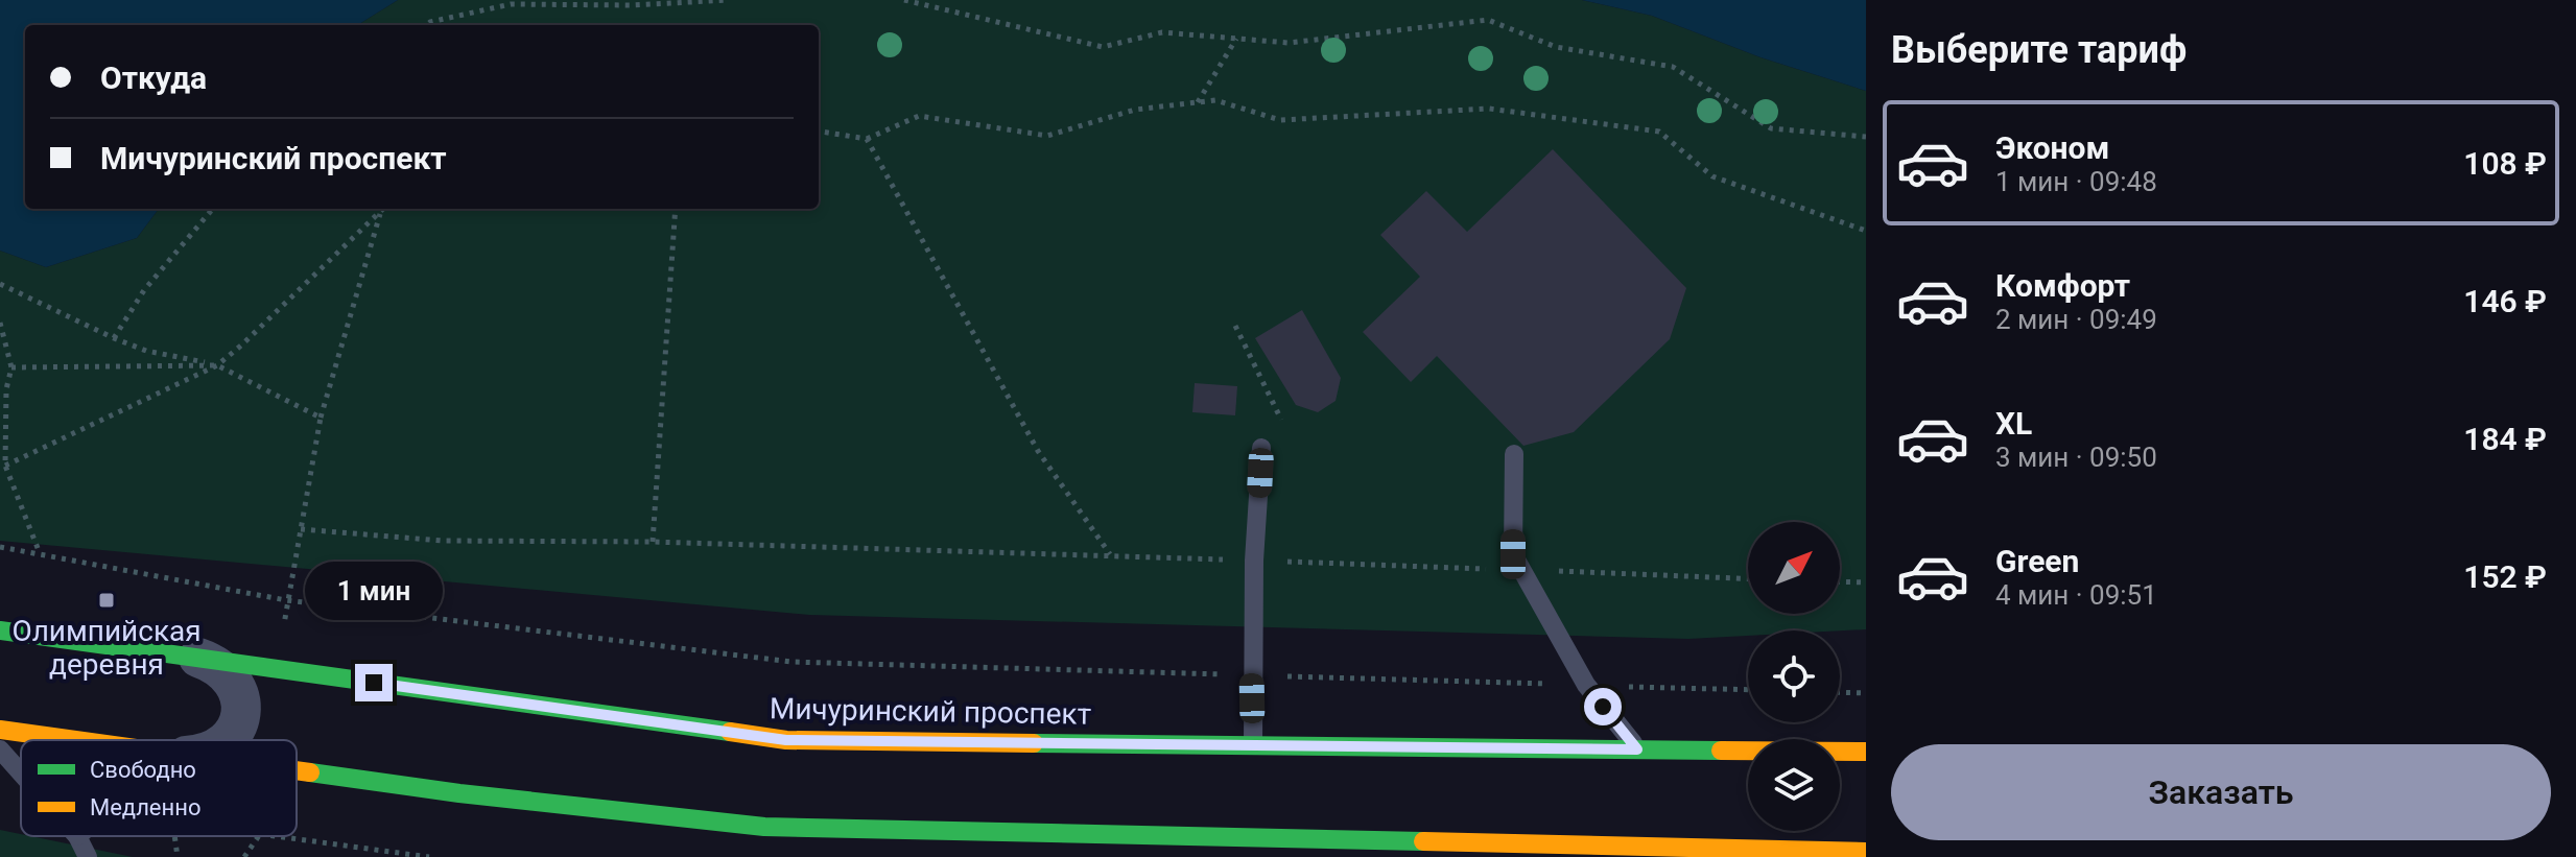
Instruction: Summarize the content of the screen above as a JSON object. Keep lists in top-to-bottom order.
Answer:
{
  "streets": {
    "main road": ["Мичуринский проспект"]
  },
  "places": {
    "transit": ["Олимпийская деревня"]
  },
  "legend": ["Свободно", "Медленно"],
  "north": "top right",
  "page": {
    "heading": "Выберите тариф",
    "banner": ["Откуда", "Мичуринский проспект"],
    "list": [
      {
        "name": "Эконом",
        "note": "1 мин · 09:48",
        "value": "108 ₽"
      },
      {
        "name": "Комфорт",
        "note": "2 мин · 09:49",
        "value": "146 ₽"
      },
      {
        "name": "XL",
        "note": "3 мин · 09:50",
        "value": "184 ₽"
      },
      {
        "name": "Green",
        "note": "4 мин · 09:51",
        "value": "152 ₽"
      }
    ],
    "bubble": "1 мин",
    "buttons": "Заказать"
  }
}
